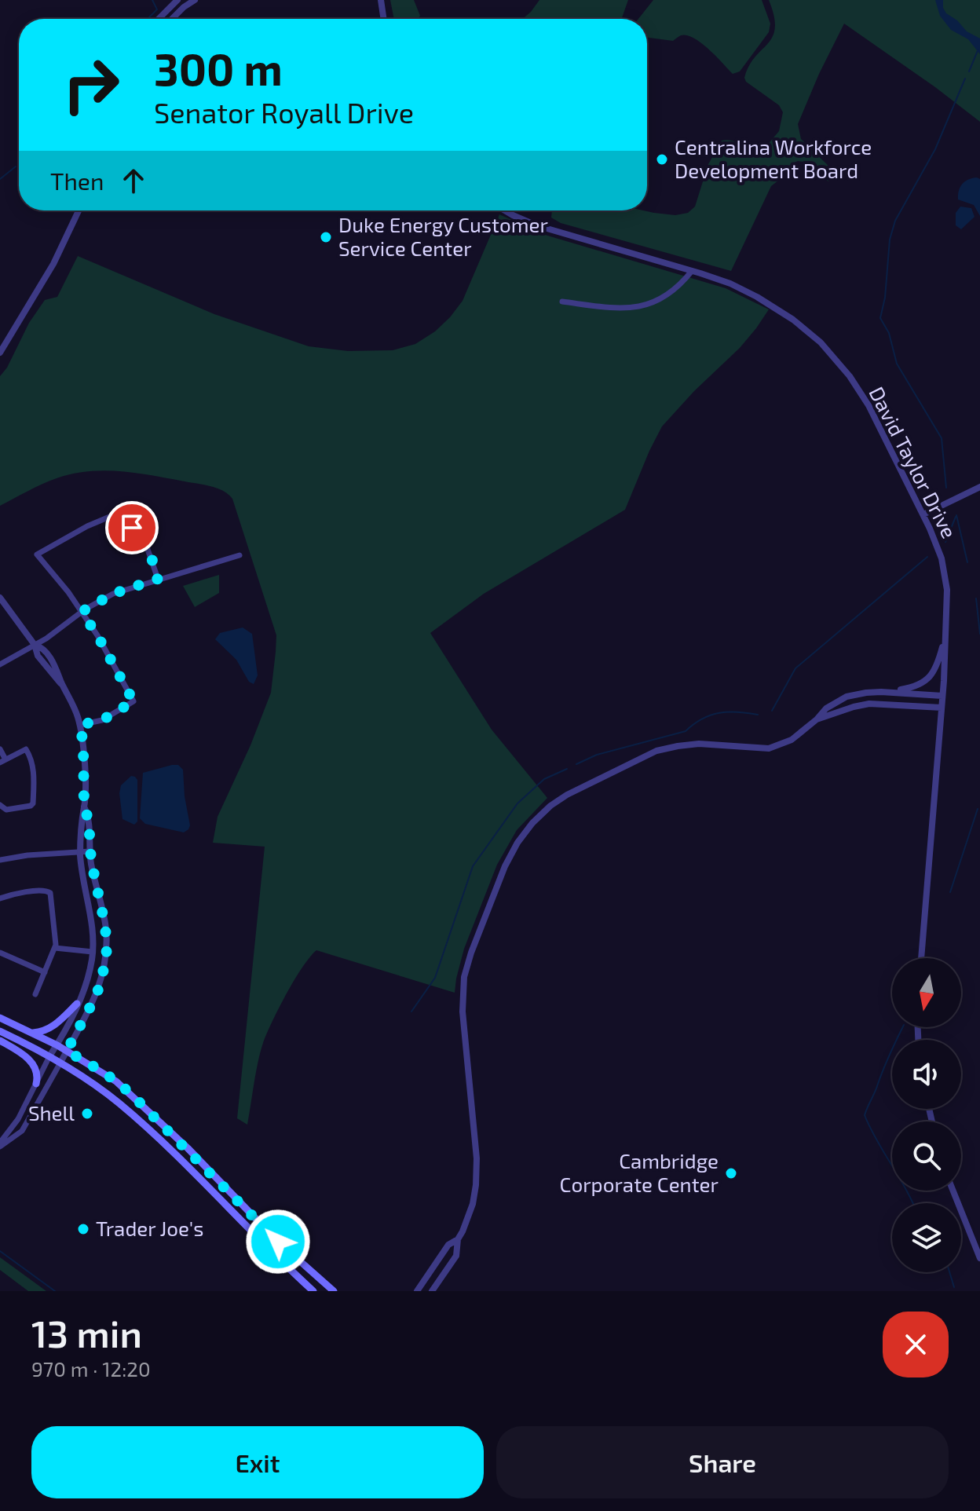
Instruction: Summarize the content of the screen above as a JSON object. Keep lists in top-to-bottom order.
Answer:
{
  "streets": {
    "street": ["David Taylor Drive"]
  },
  "places": [
    "Centralina Workforce Development Board",
    "Duke Energy Customer Service Center",
    "Shell",
    "Cambridge Corporate Center",
    "Trader Joe's"
  ],
  "north": "bottom",
  "page": {
    "turn": ["300 m", "Senator Royall Drive"],
    "then": "Then",
    "heading": ["13 min", "970 m · 12:20"],
    "buttons": ["Exit", "Share"]
  }
}
